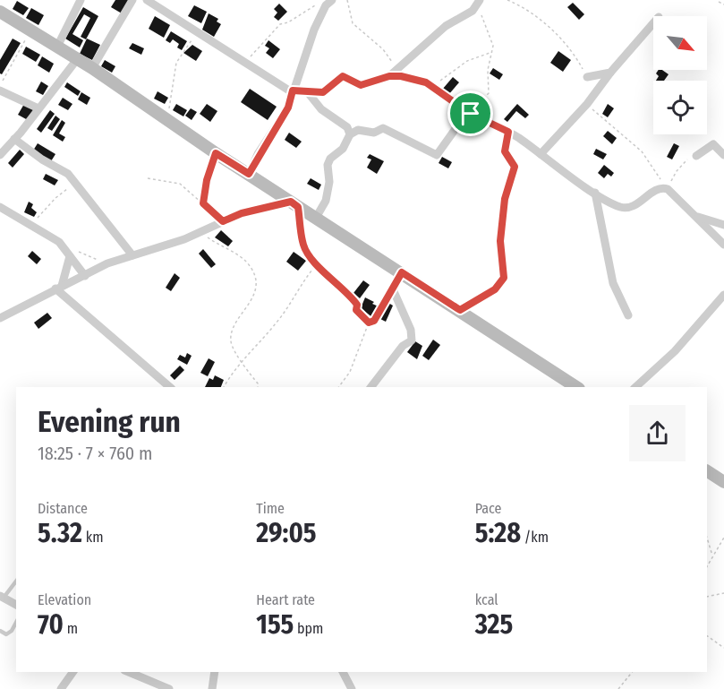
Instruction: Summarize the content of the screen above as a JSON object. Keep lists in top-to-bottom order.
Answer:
{
  "north": "bottom right",
  "page": {
    "heading": ["Evening run", "18:25 · 7 × 760 m"],
    "stats": [
      ["Distance", "5.32 km"],
      ["Time", "29:05"],
      ["Pace", "5:28 /km"],
      ["Elevation", "70 m"],
      ["Heart rate", "155 bpm"],
      ["kcal", "325"]
    ]
  }
}
